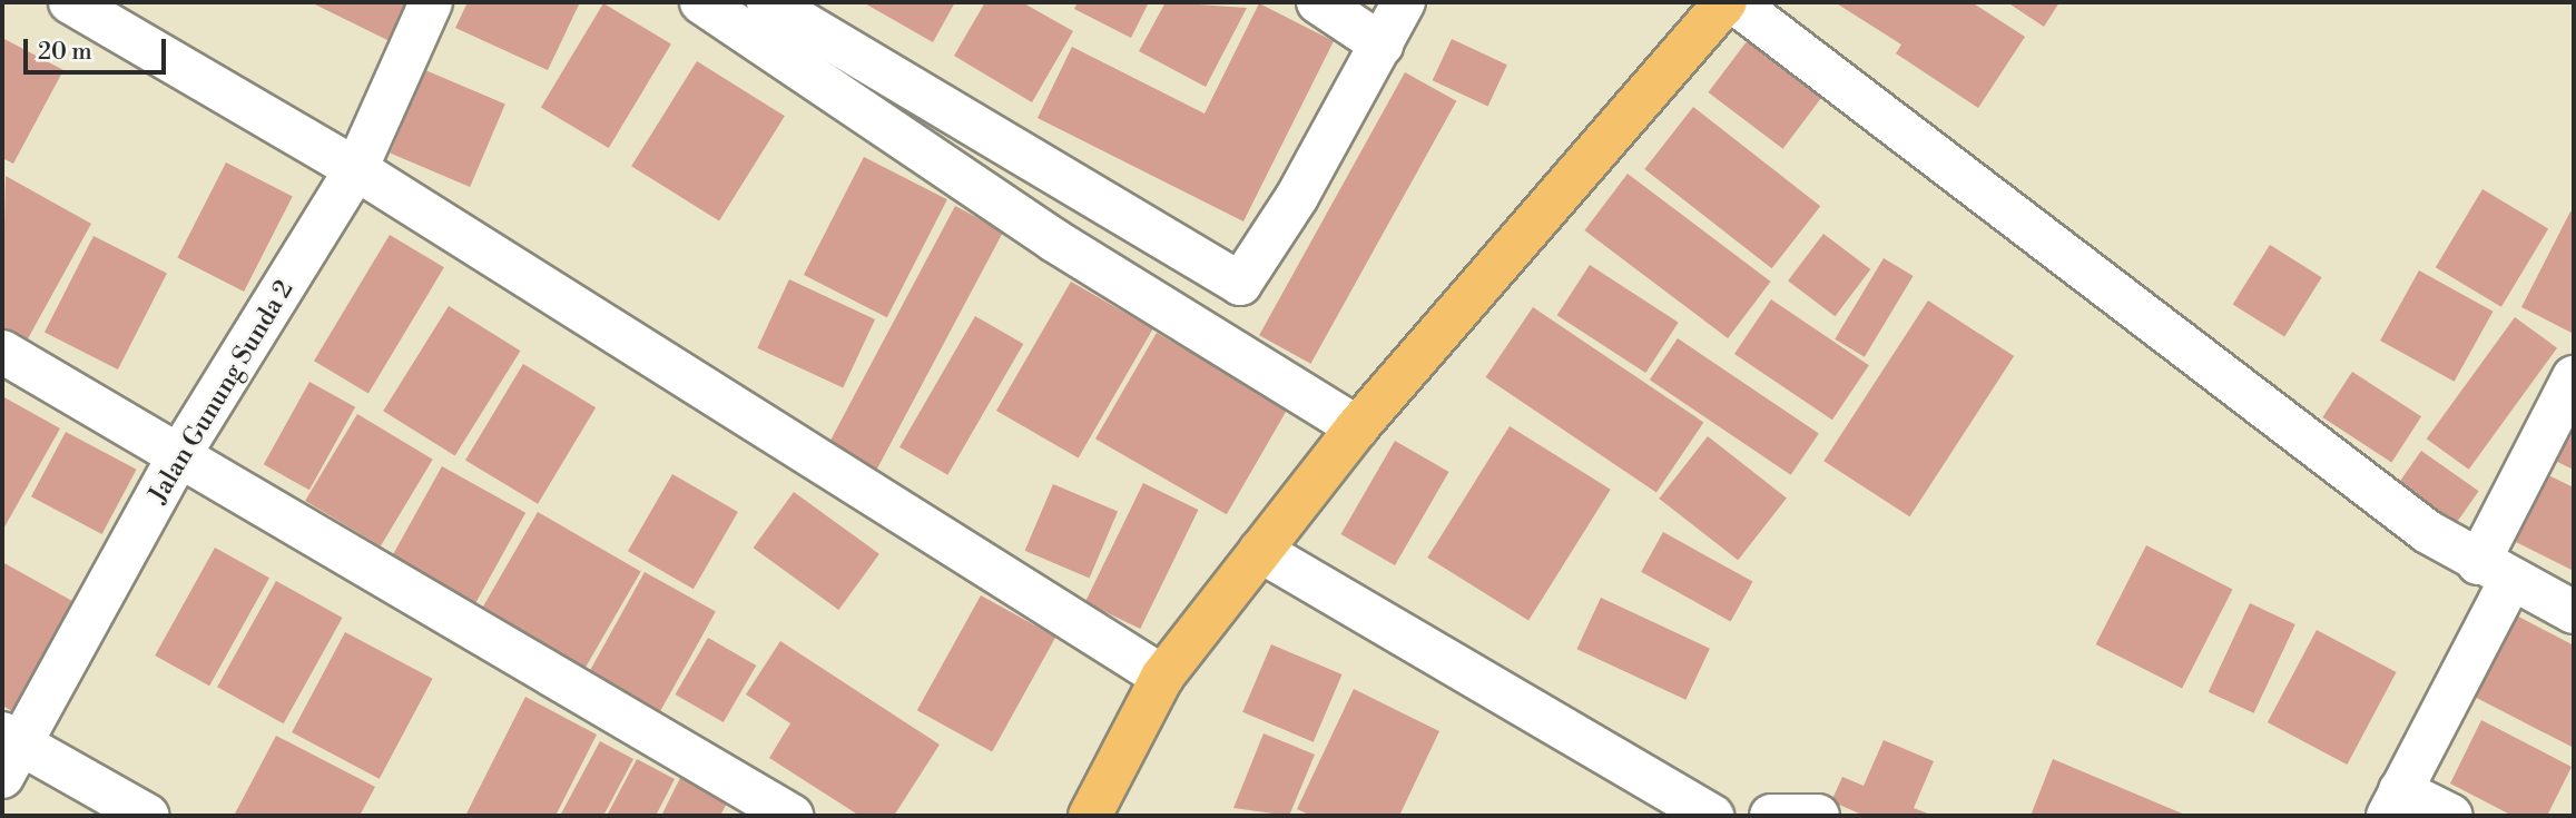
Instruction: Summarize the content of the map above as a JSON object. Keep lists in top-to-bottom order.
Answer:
{
  "streets": {
    "street": ["Jalan Gunung Sunda 2"]
  },
  "scale_bar": "20 m"
}
